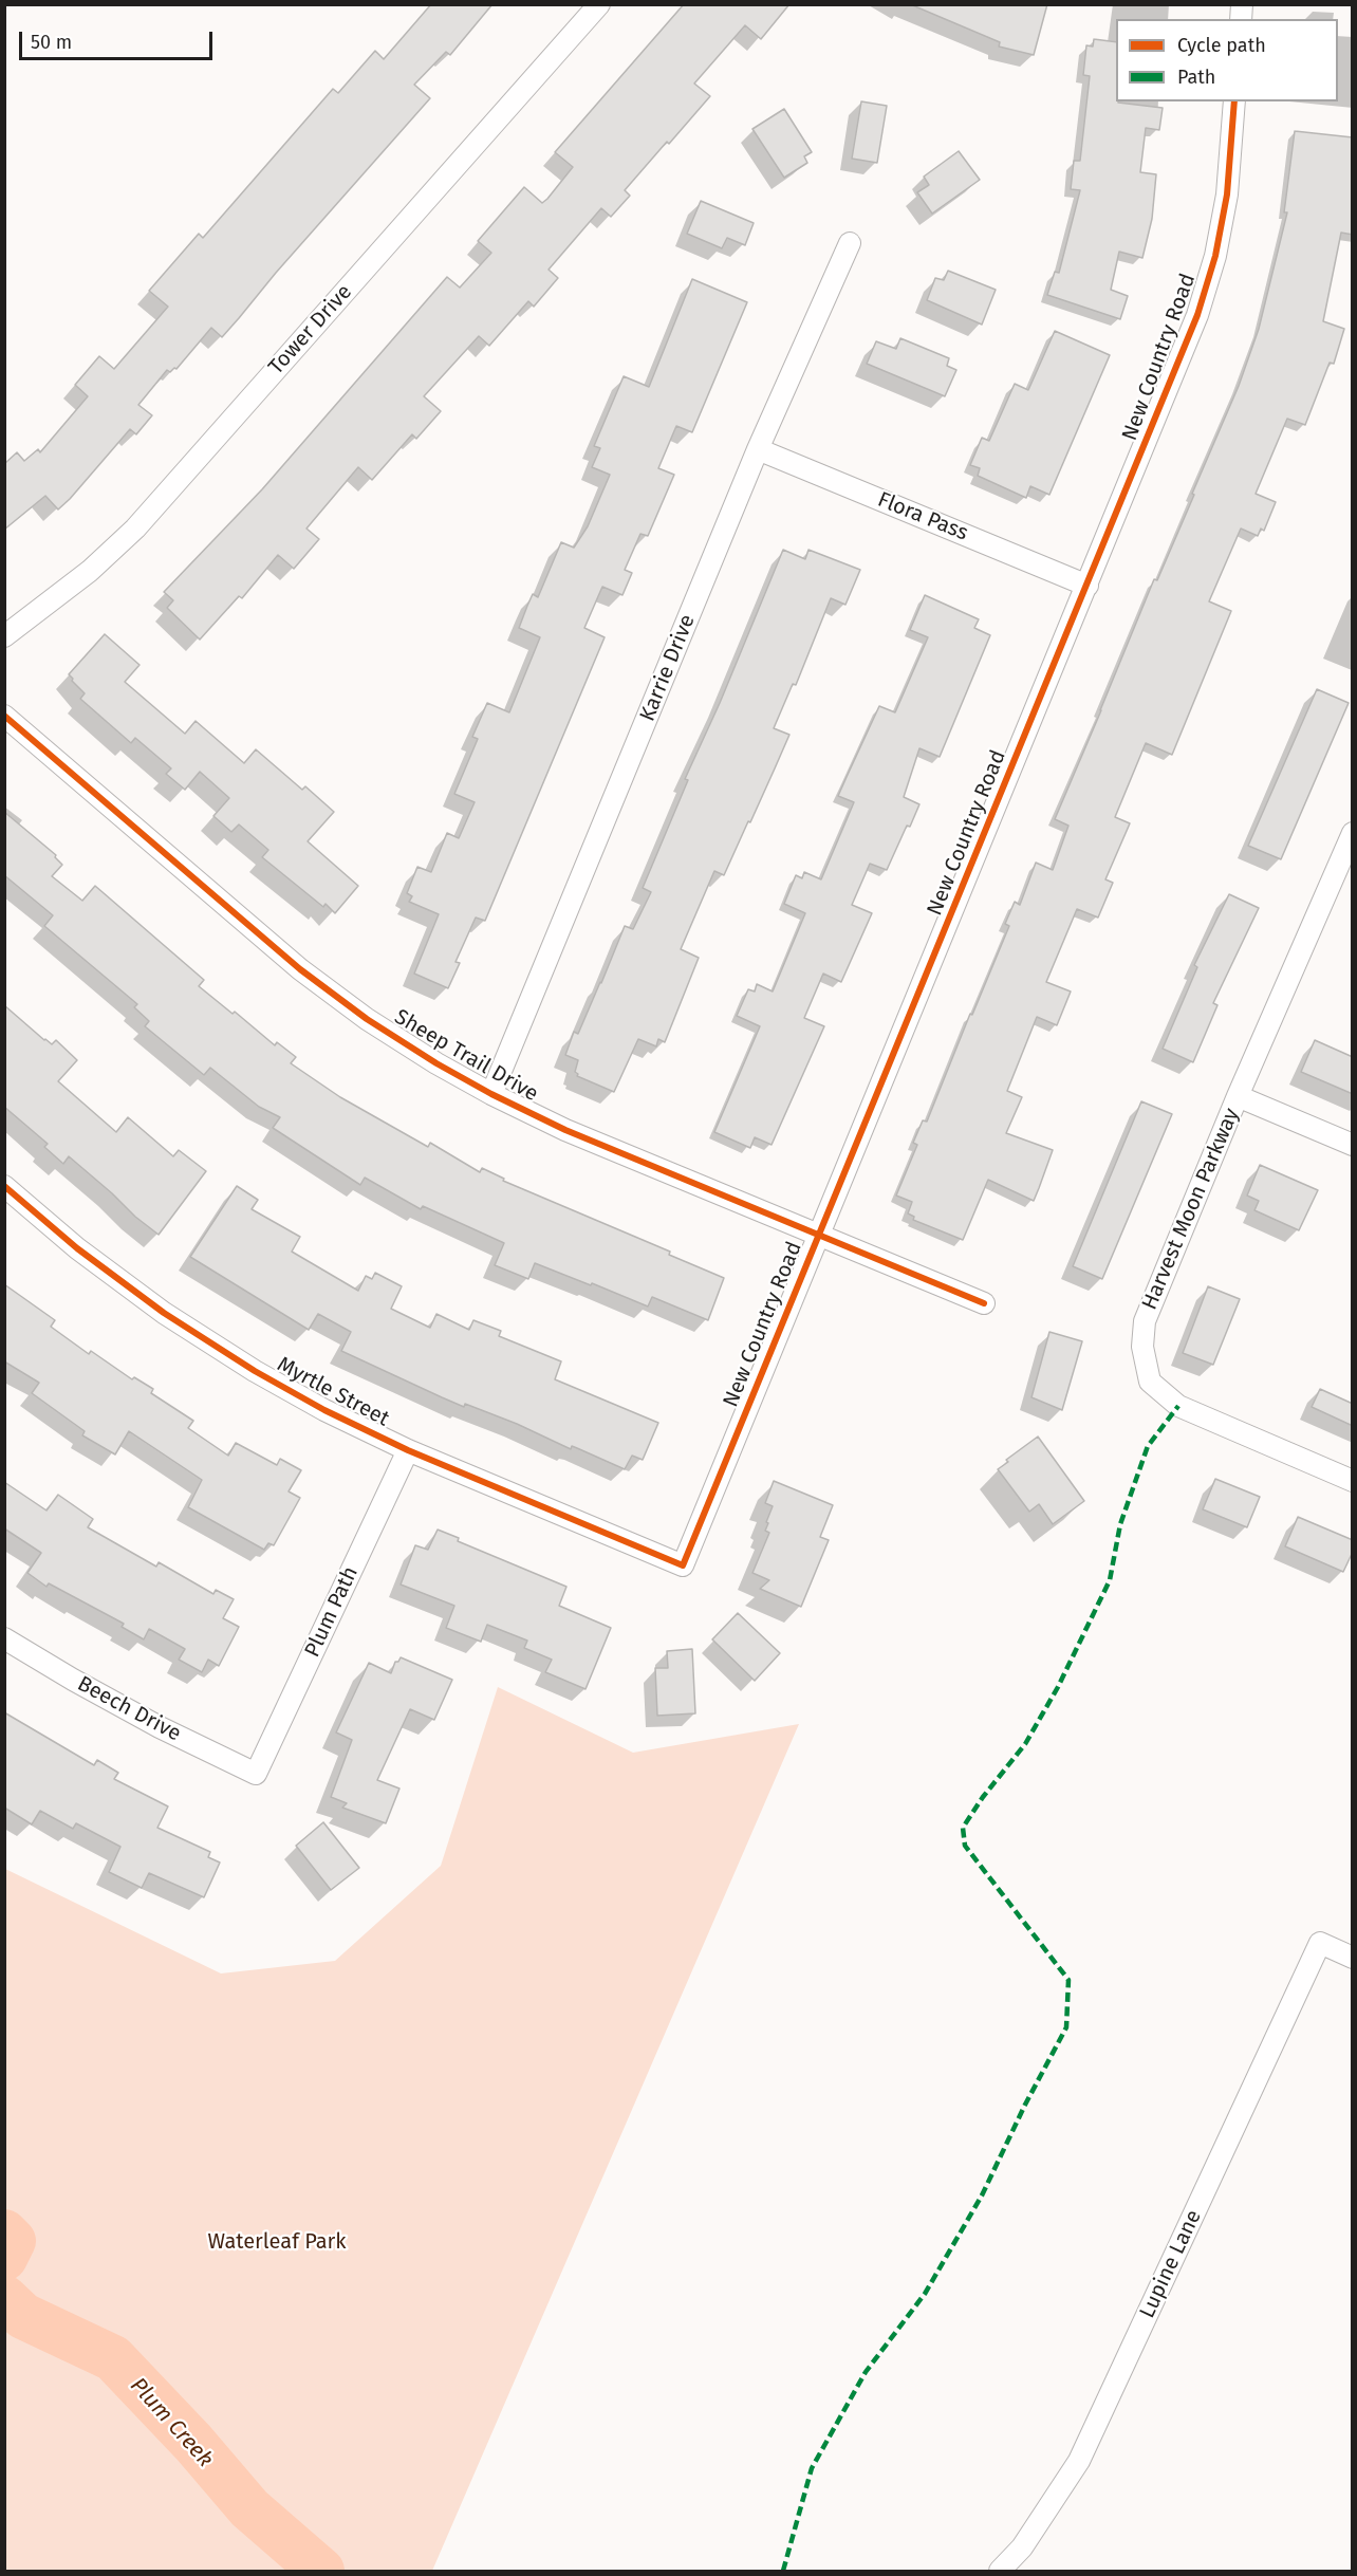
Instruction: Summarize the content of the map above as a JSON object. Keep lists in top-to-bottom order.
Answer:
{
  "streets": {
    "street": [
      "Tower Drive",
      "New Country Road",
      "Flora Pass",
      "Karrie Drive",
      "Sheep Trail Drive",
      "Harvest Moon Parkway",
      "Myrtle Street",
      "Plum Path",
      "Beech Drive",
      "Lupine Lane"
    ]
  },
  "crossings": [
    ["New Country Road", "Flora Pass"],
    ["New Country Road", "Sheep Trail Drive"],
    ["New Country Road", "Myrtle Street"],
    ["Flora Pass", "Karrie Drive"],
    ["Karrie Drive", "Sheep Trail Drive"],
    ["Myrtle Street", "Plum Path"],
    ["Plum Path", "Beech Drive"]
  ],
  "water": ["Plum Creek"],
  "parks": ["Waterleaf Park"],
  "legend": ["Cycle path", "Path"],
  "scale_bar": "50 m"
}
